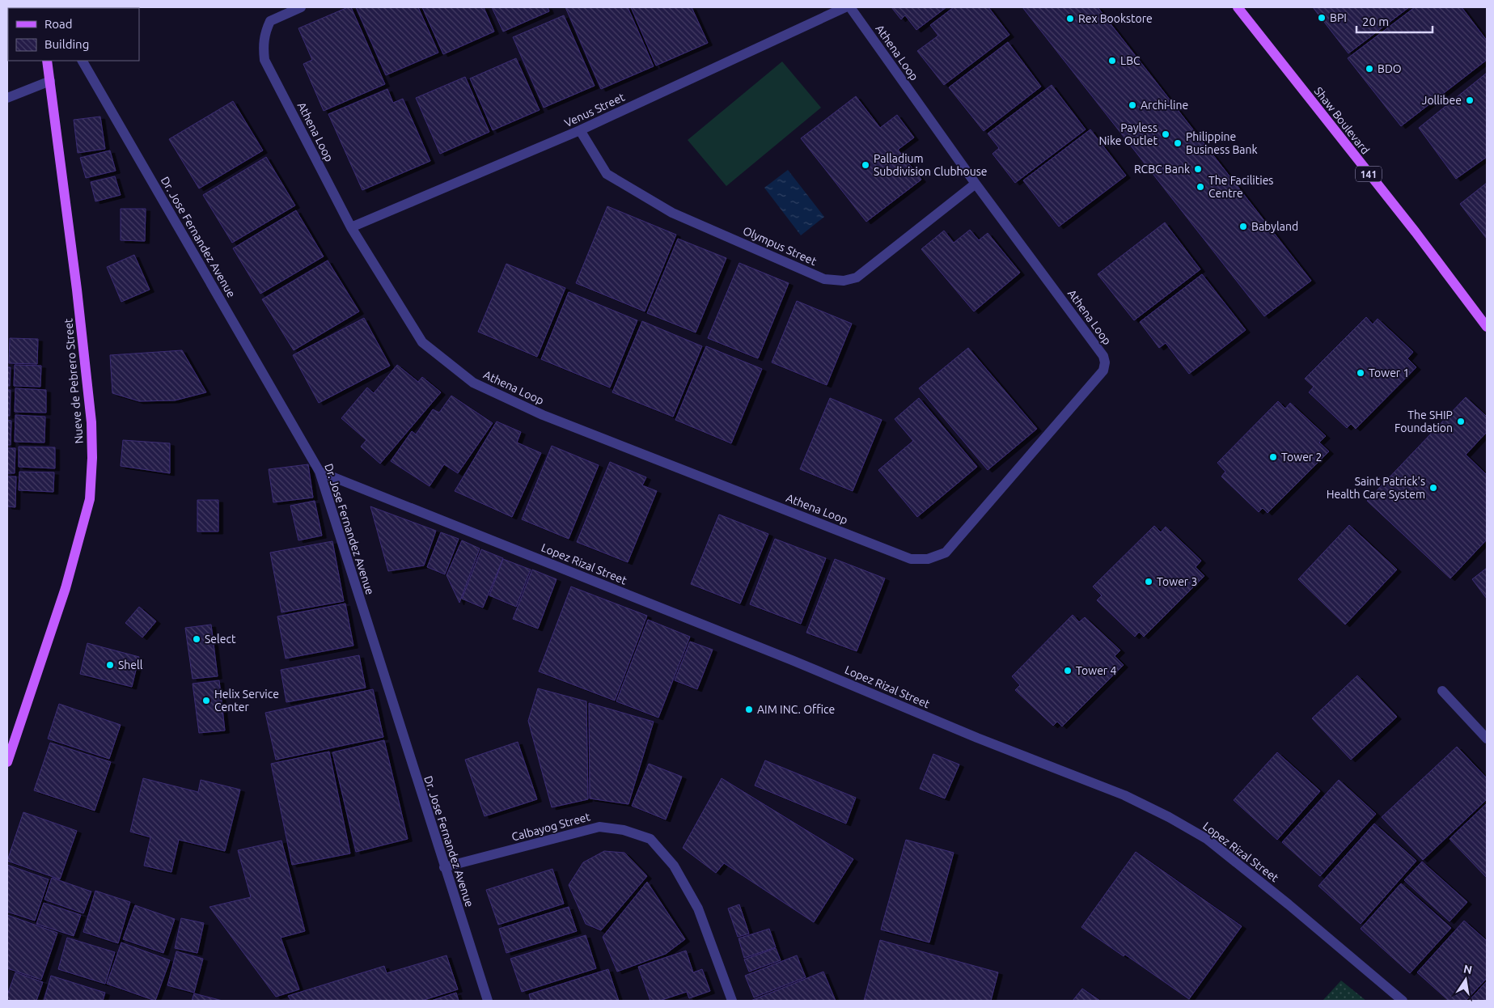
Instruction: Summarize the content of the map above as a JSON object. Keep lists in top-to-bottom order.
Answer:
{
  "streets": {
    "main road": ["Shaw Boulevard", "141", "Nueve de Pebrero Street"],
    "street": [
      "Athena Loop",
      "Venus Street",
      "Dr. Jose Fernandez Avenue",
      "Olympus Street",
      "Lopez Rizal Street",
      "Calbayog Street"
    ]
  },
  "crossings": [
    ["Athena Loop", "Venus Street"],
    ["Athena Loop", "Olympus Street"],
    ["Venus Street", "Olympus Street"],
    ["Dr. Jose Fernandez Avenue", "Lopez Rizal Street"],
    ["Dr. Jose Fernandez Avenue", "Calbayog Street"]
  ],
  "places": [
    "BPI",
    "Rex Bookstore",
    "LBC",
    "BDO",
    "Jollibee",
    "Archi-line",
    "Payless Nike Outlet",
    "Philippine Business Bank",
    "Palladium Subdivision Clubhouse",
    "RCBC Bank",
    "The Facilities Centre",
    "Babyland",
    "Tower 1",
    "The SHIP Foundation",
    "Tower 2",
    "Saint Patrick's Health Care System",
    "Tower 3",
    "Select",
    "Shell",
    "Tower 4",
    "Helix Service Center",
    "AIM INC. Office"
  ],
  "legend": ["Road", "Building"],
  "scale_bar": "20 m",
  "north": "top"
}
